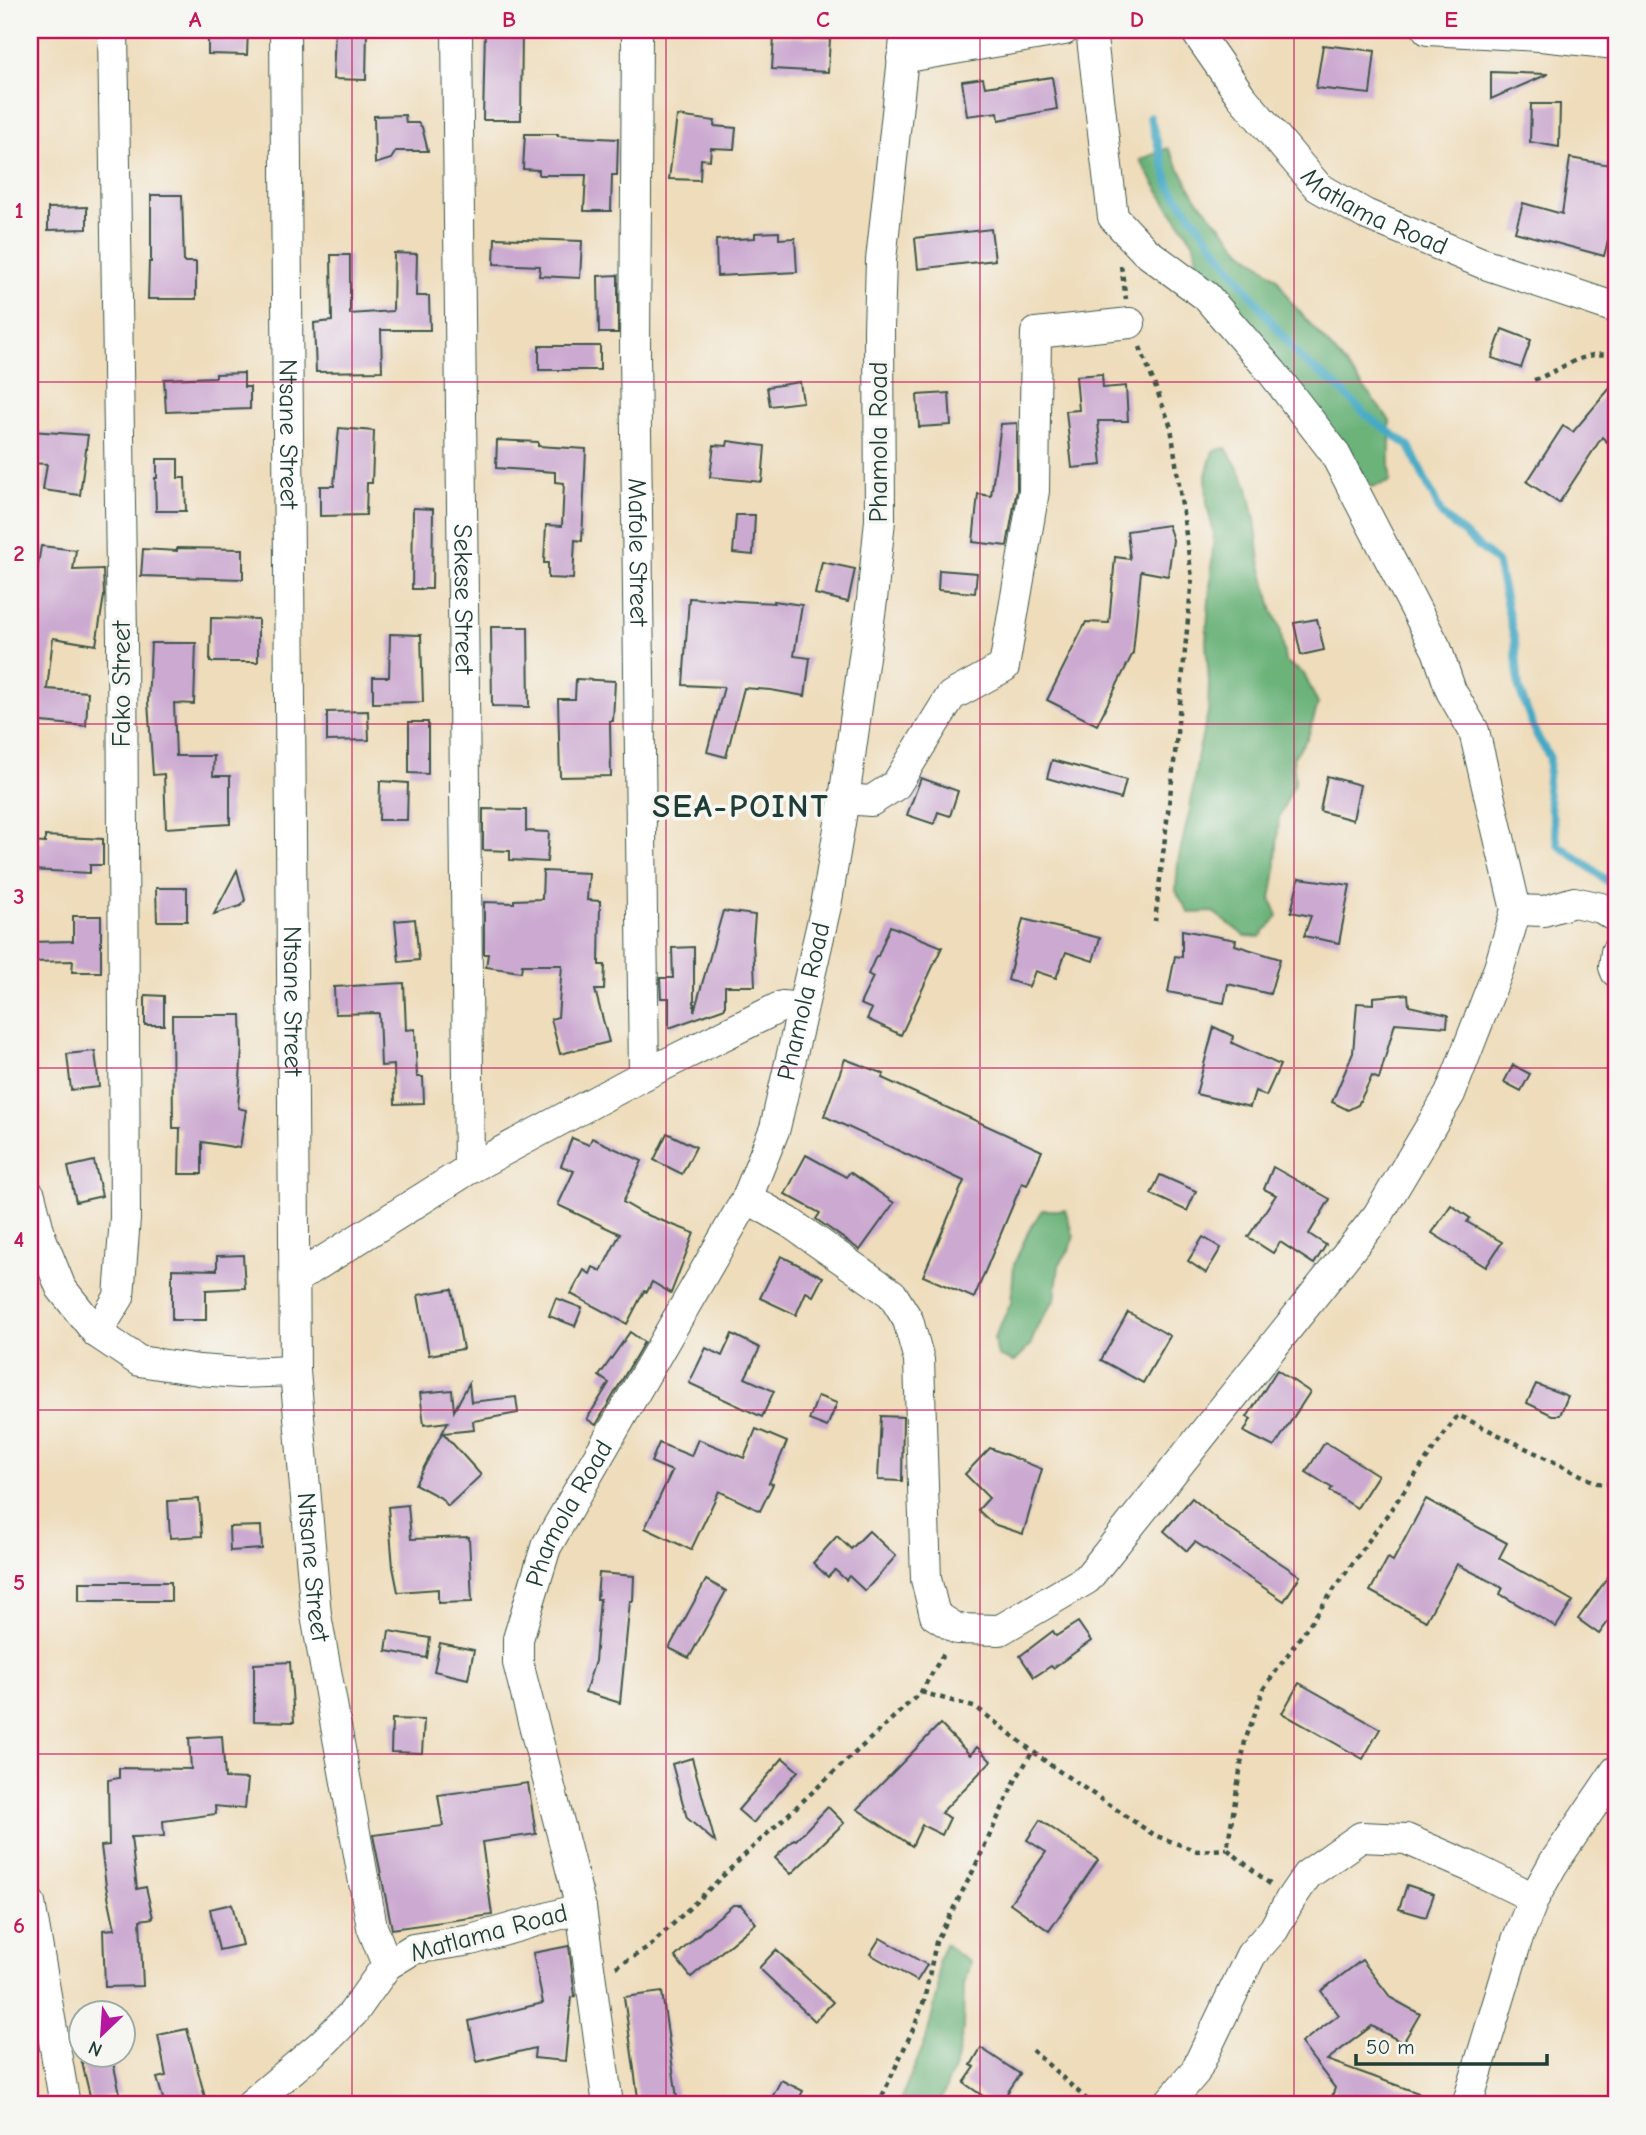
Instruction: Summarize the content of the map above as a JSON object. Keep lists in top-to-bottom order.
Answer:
{
  "streets": {
    "street": [
      "Matlama Road",
      "Ntsane Street",
      "Phamola Road",
      "Mafole Street",
      "Sekese Street",
      "Fako Street"
    ]
  },
  "crossings": [
    ["Matlama Road", "Ntsane Street"],
    ["Matlama Road", "Phamola Road"]
  ],
  "districts": ["SEA-POINT"],
  "scale_bar": "50 m",
  "north": "bottom left",
  "grid": {
    "columns": [
      "A",
      "B",
      "C",
      "D",
      "E"
    ],
    "rows": [
      "1",
      "2",
      "3",
      "4",
      "5",
      "6"
    ]
  }
}
